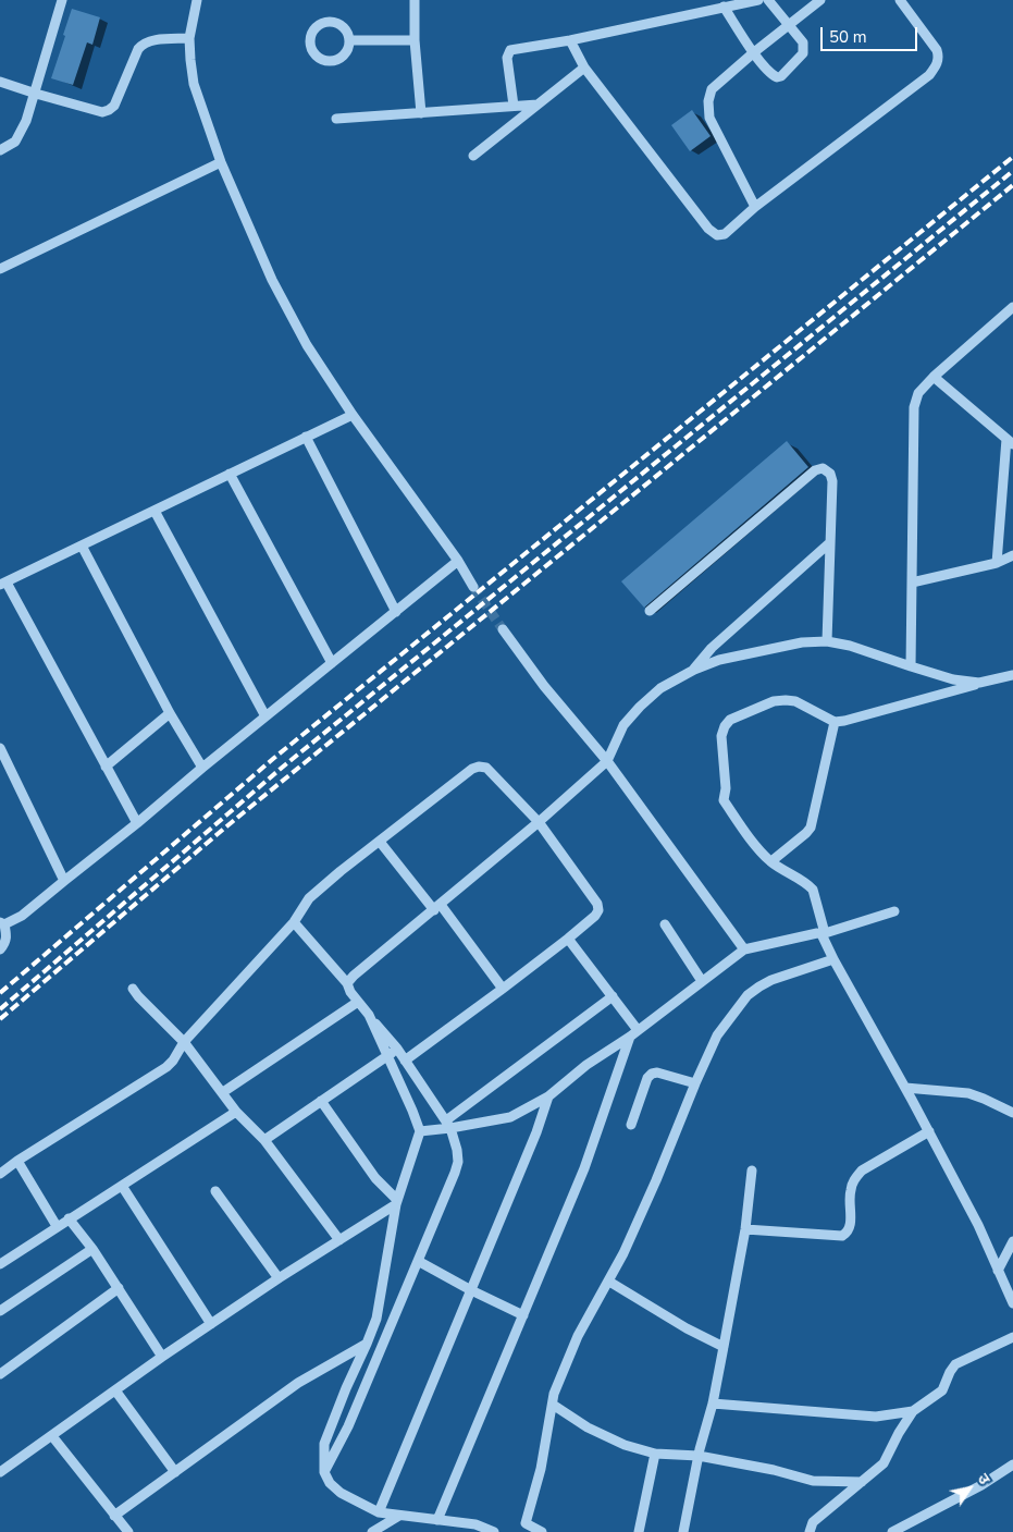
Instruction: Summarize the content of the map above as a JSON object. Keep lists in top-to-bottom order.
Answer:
{
  "scale_bar": "50 m",
  "north": "top right"
}
